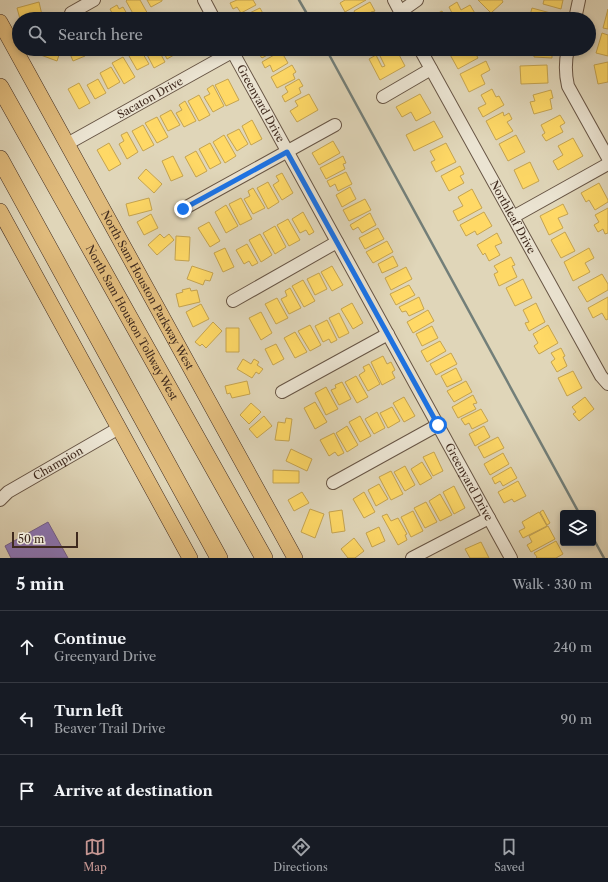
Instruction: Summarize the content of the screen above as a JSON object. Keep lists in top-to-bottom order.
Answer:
{
  "streets": {
    "highway": ["North Sam Houston Tollway West"],
    "main road": ["North Sam Houston Parkway West"],
    "street": [
      "Sacaton Drive",
      "Greenyard Drive",
      "Northleaf Drive",
      "Champion"
    ]
  },
  "crossings": [
    ["Sacaton Drive", "North Sam Houston Parkway West"]
  ],
  "scale_bar": "50 m",
  "page": {
    "search": "Search here",
    "scale": "50 m",
    "heading": ["5 min", "Walk · 330 m"],
    "list": [
      ["Continue", "Greenyard Drive", "240 m"],
      ["Turn left", "Beaver Trail Drive", "90 m"],
      "Arrive at destination"
    ],
    "nav": ["Map", "Directions", "Saved"]
  }
}
